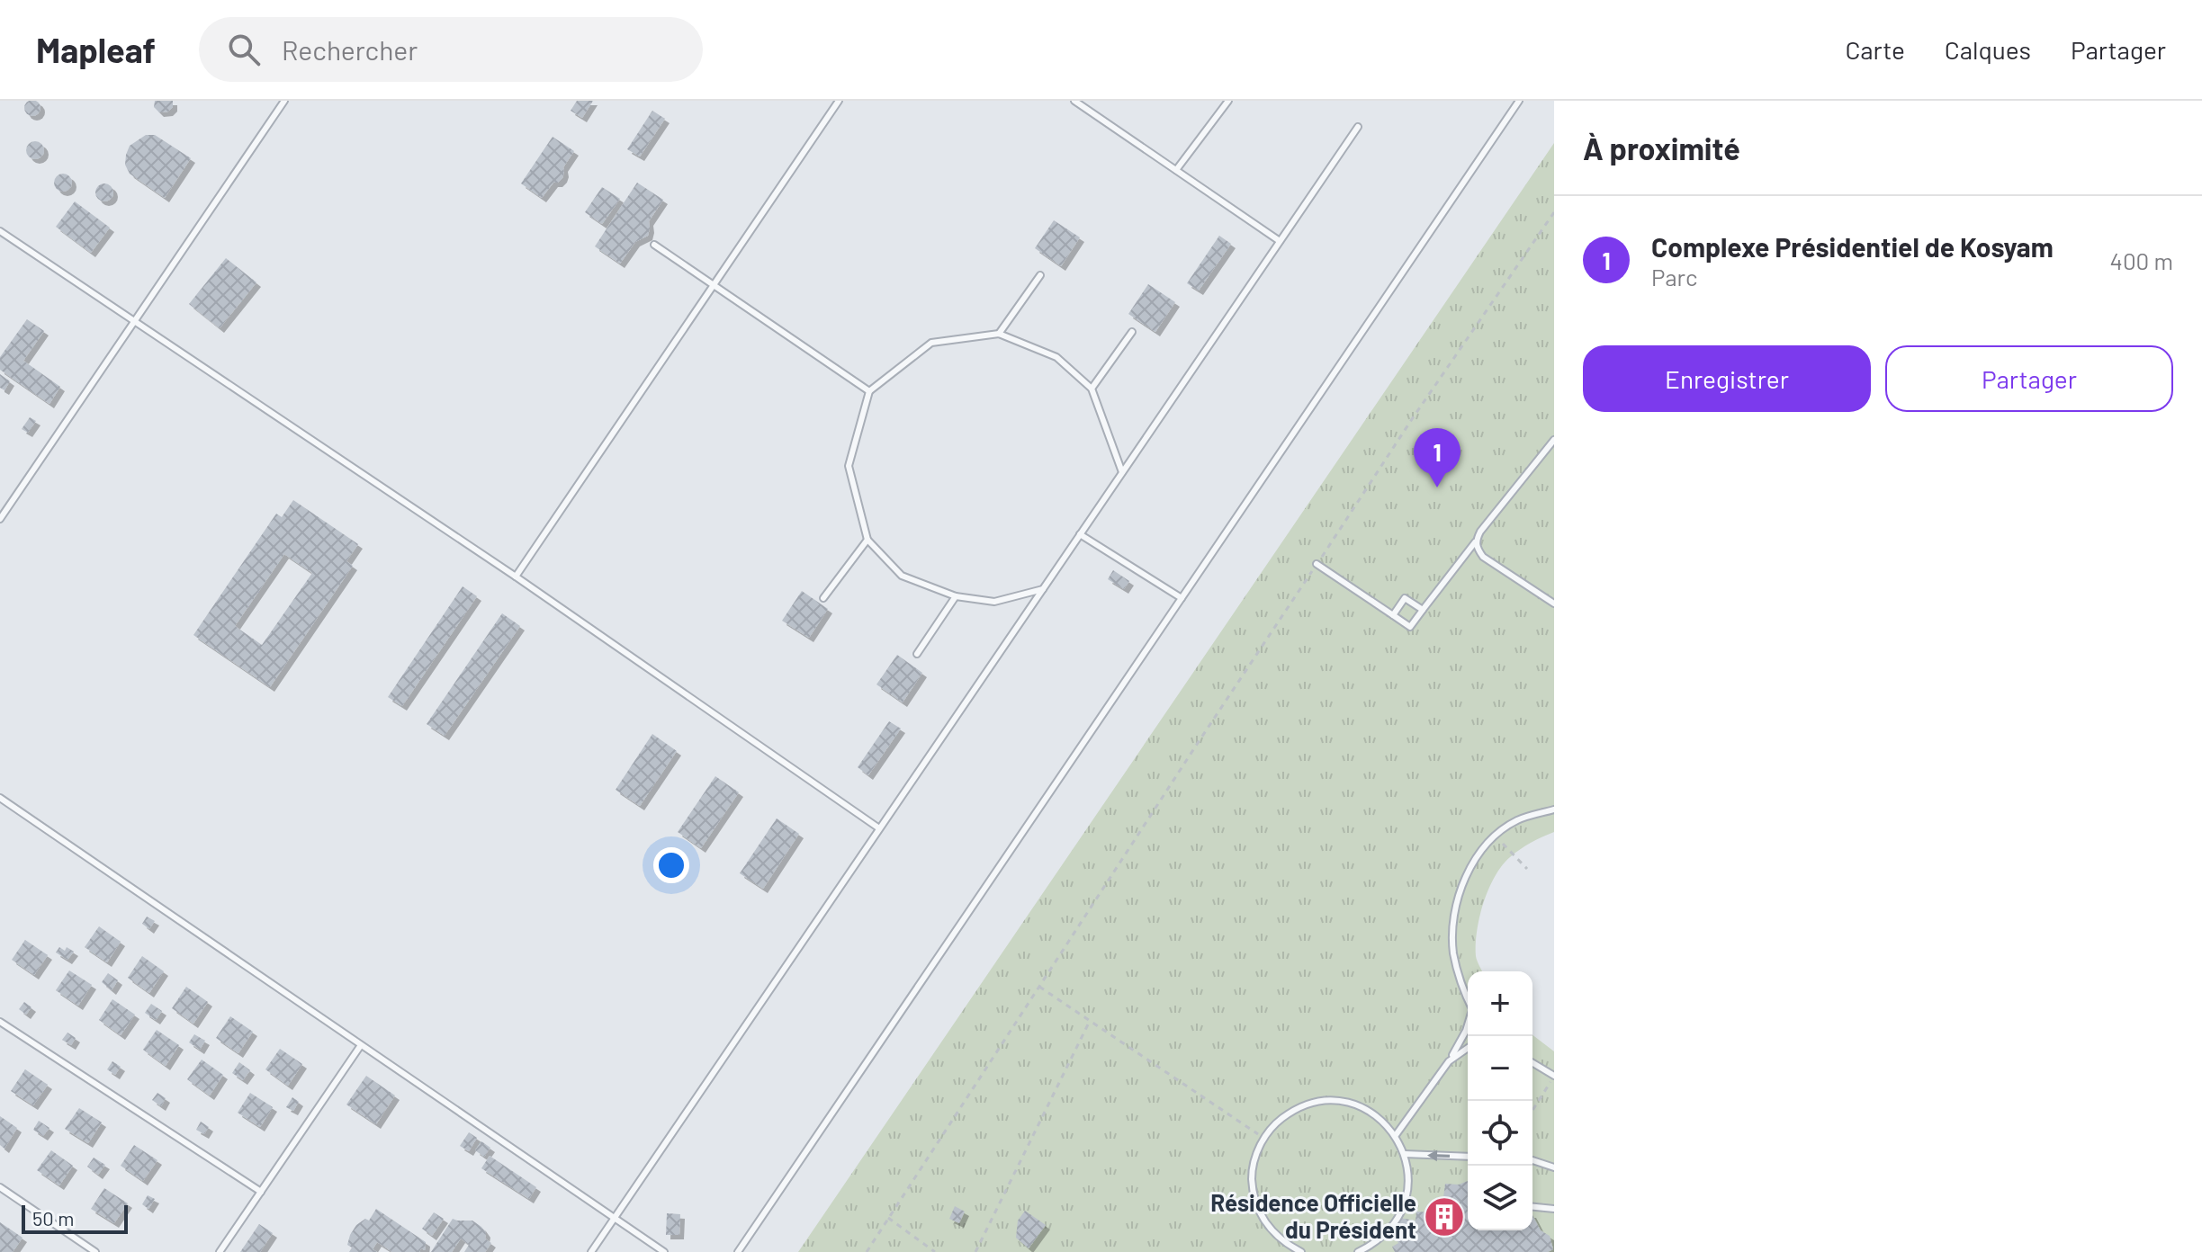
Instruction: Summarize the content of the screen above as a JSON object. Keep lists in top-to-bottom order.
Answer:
{
  "places": {
    "building": ["Résidence Officielle du Président"]
  },
  "scale_bar": "50 m",
  "page": {
    "header": "Mapleaf",
    "search": "Rechercher",
    "nav": ["Carte", "Calques", "Partager"],
    "heading": "À proximité",
    "list": [
      {
        "mark": "1",
        "name": "Complexe Présidentiel de Kosyam",
        "note": "Parc",
        "value": "400 m"
      }
    ],
    "buttons": ["Enregistrer", "Partager"],
    "pins": "1",
    "map_buttons": ["+", "−"],
    "scale": "50 m"
  }
}
